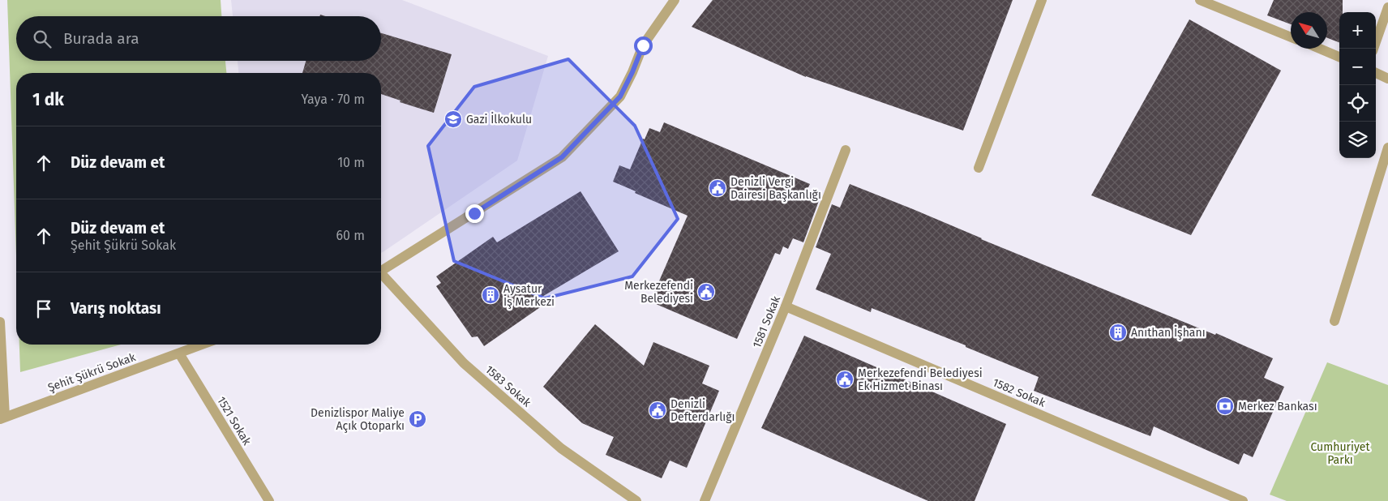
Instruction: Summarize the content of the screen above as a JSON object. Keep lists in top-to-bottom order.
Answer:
{
  "streets": {
    "street": [
      "1581 Sokak",
      "Şehit Şükrü Sokak",
      "1583 Sokak",
      "1582 Sokak",
      "1521 Sokak"
    ]
  },
  "crossings": [
    ["1581 Sokak", "1582 Sokak"],
    ["Şehit Şükrü Sokak", "1521 Sokak"]
  ],
  "parks": ["Cumhuriyet Parkı"],
  "places": {
    "school or university": ["Gazi İlkokulu"],
    "public building": [
      "Denizli Vergi Dairesi Başkanlığı",
      "Merkezefendi Belediyesi",
      "Merkezefendi Belediyesi Ek Hizmet Binası",
      "Denizli Defterdarlığı"
    ],
    "building": ["Aysatur İş Merkezi", "Anıthan İşhanı"],
    "bank": ["Merkez Bankası"],
    "parking": ["Denizlispor Maliye Açık Otoparkı"]
  },
  "north": "top left",
  "page": {
    "map_buttons": ["+", "−"],
    "search": "Burada ara",
    "heading": ["1 dk", "Yaya · 70 m"],
    "list": [
      ["Düz devam et", "10 m"],
      ["Düz devam et", "Şehit Şükrü Sokak", "60 m"],
      "Varış noktası"
    ]
  }
}
